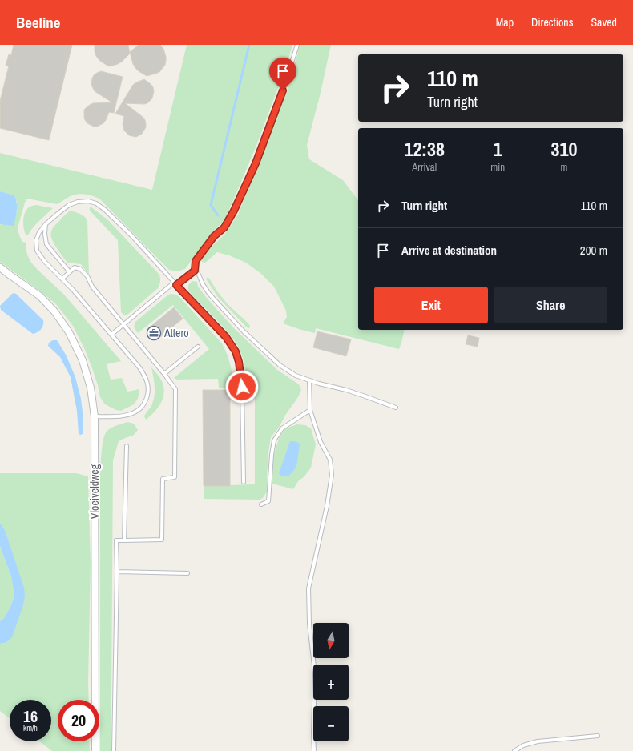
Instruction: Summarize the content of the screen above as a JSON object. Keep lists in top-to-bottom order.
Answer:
{
  "streets": {
    "street": ["Vloeiveldweg"]
  },
  "places": {
    "office": ["Attero"]
  },
  "north": "bottom",
  "page": {
    "header": "Beeline",
    "nav": ["Map", "Directions", "Saved"],
    "turn": ["110 m", "Turn right"],
    "eta": [
      "12:38",
      "Arrival",
      "1",
      "min",
      "310",
      "m"
    ],
    "list": [
      {
        "name": "Turn right",
        "value": "110 m"
      },
      {
        "name": "Arrive at destination",
        "value": "200 m"
      }
    ],
    "buttons": ["Exit", "Share"],
    "map_buttons": ["+", "−"],
    "speed": "16 km/h",
    "limit": "20"
  }
}
